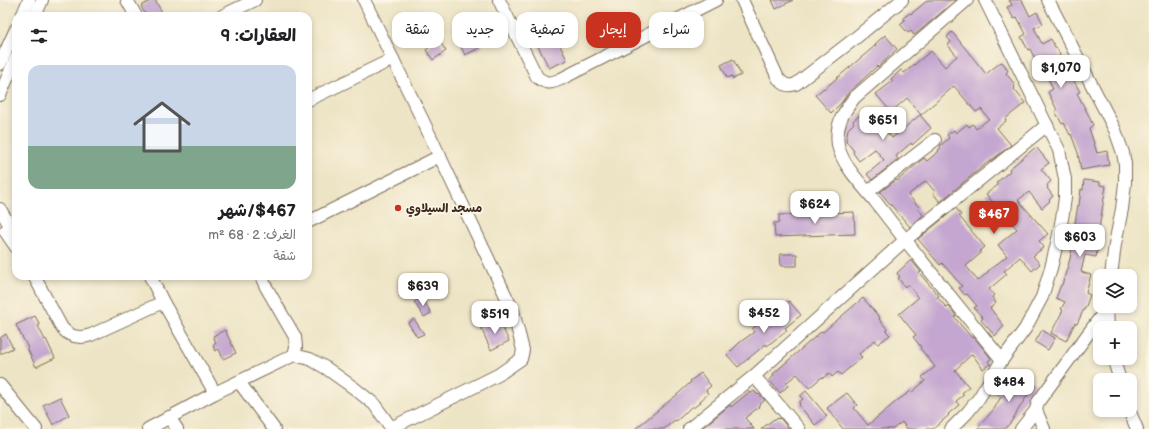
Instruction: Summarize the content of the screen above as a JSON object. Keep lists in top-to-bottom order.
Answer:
{
  "places": ["مسجد السيلاوي"],
  "page": {
    "chip": [
      "شراء",
      "إيجار",
      "تصفية",
      "جديد",
      "شقة"
    ],
    "heading": "العقارات: 9",
    "price": [
      "$1,070",
      "$651",
      "$624",
      "$467",
      "$603",
      "$639",
      "$452",
      "$519",
      "$484"
    ],
    "list": [
      {
        "name": "$467/شهر",
        "note": "الغرف: 2 · 68 m² · شقة"
      }
    ],
    "map_buttons": ["+", "−"]
  }
}
